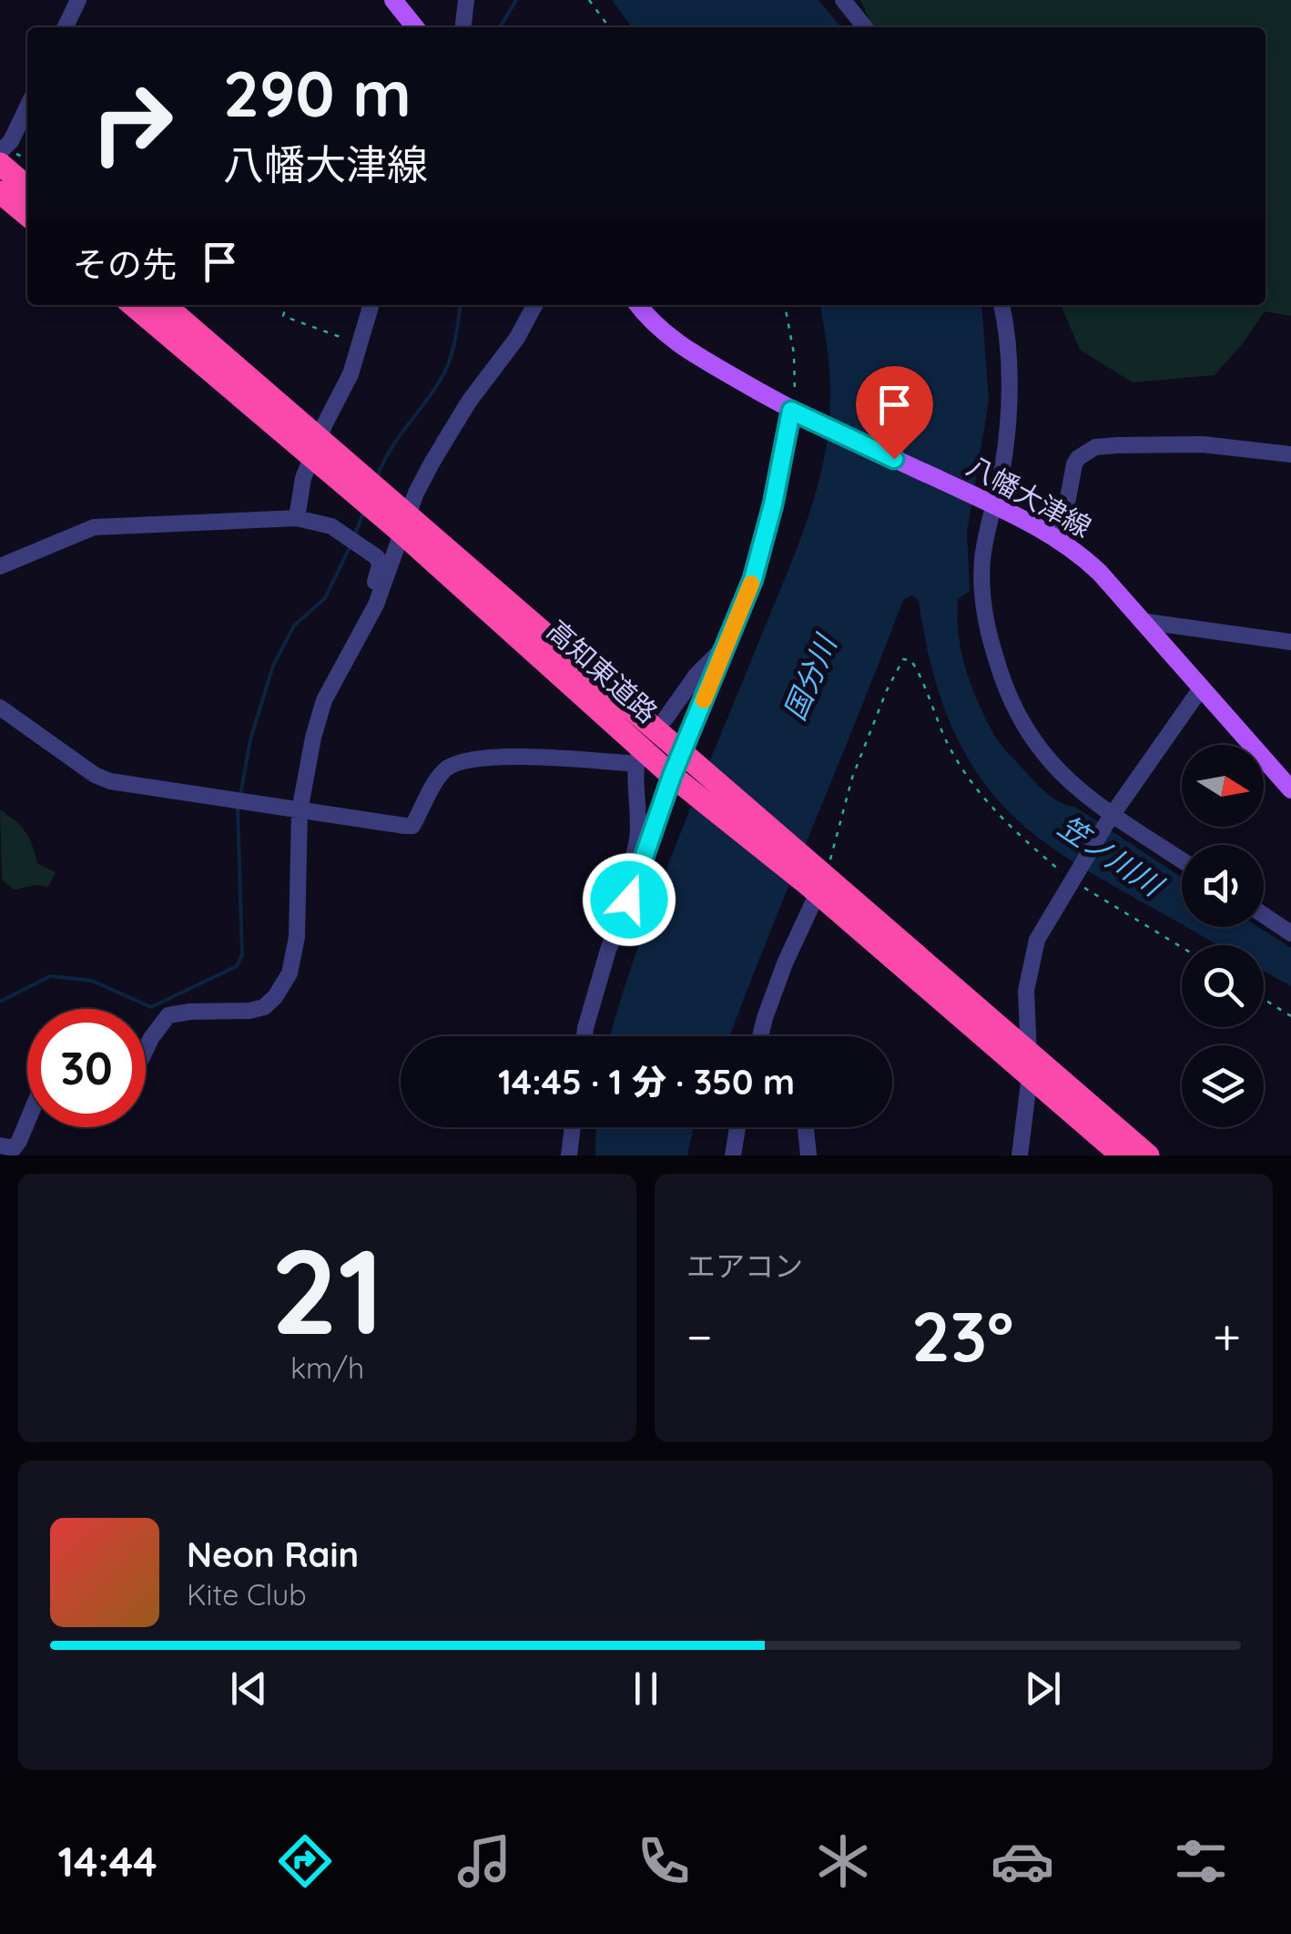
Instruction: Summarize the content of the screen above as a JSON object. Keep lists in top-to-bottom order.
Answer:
{
  "streets": {
    "highway": ["高知東道路"],
    "main road": ["八幡大津線"]
  },
  "water": ["国分川", "笠ノ川川"],
  "north": "right",
  "page": {
    "turn": ["290 m", "八幡大津線"],
    "then": "その先",
    "limit": "30",
    "trip": "14:45 · 1 分 · 350 m",
    "tile": [
      ["21", "km/h"],
      "エアコン"
    ],
    "heat": ["−", "23°", "+"],
    "song": ["Neon Rain", "Kite Club"],
    "tabs": "14:44"
  }
}
